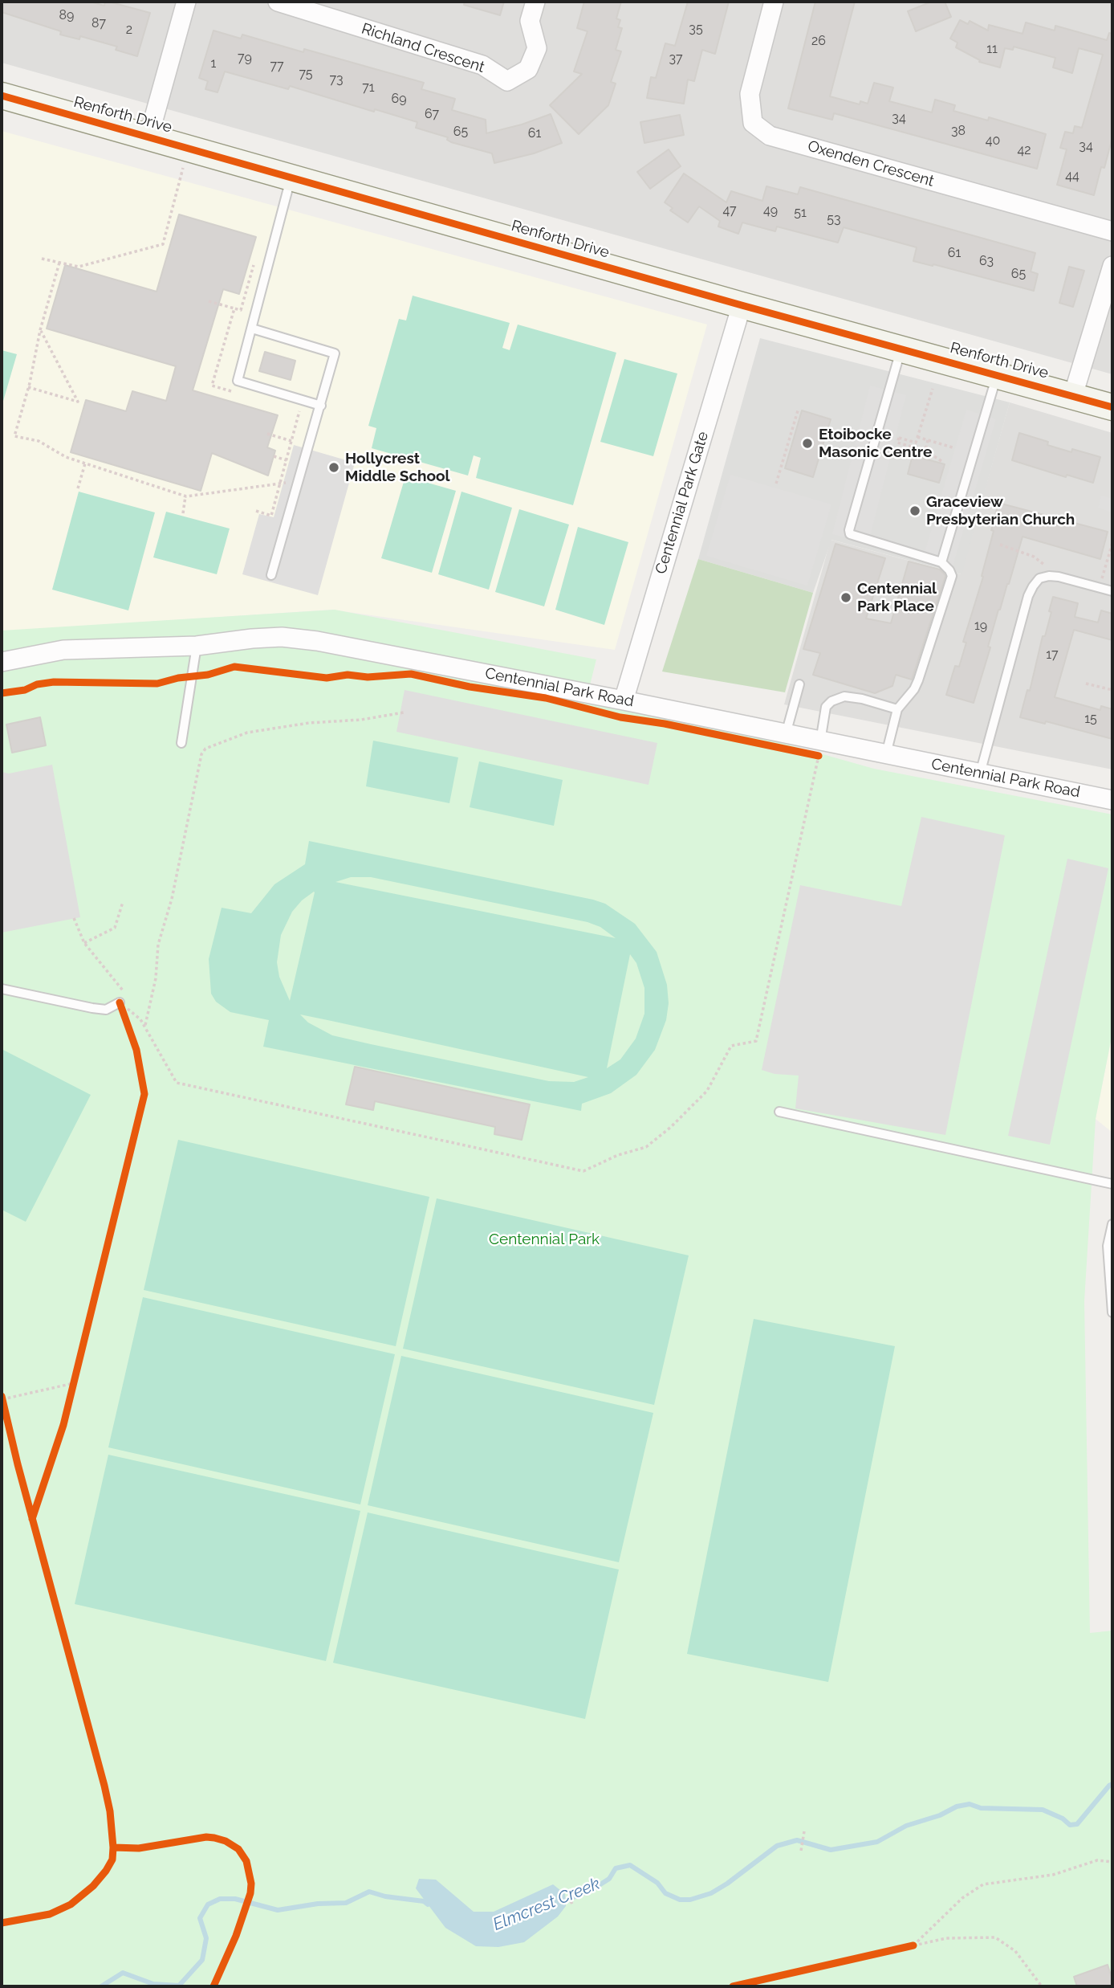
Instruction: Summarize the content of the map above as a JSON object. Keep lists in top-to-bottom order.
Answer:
{
  "streets": {
    "main road": ["Renforth Drive"],
    "street": [
      "Richland Crescent",
      "Oxenden Crescent",
      "Centennial Park Gate",
      "Centennial Park Road"
    ]
  },
  "crossings": [
    ["Renforth Drive", "Centennial Park Gate"],
    ["Centennial Park Gate", "Centennial Park Road"]
  ],
  "water": ["Elmcrest Creek"],
  "parks": ["Centennial Park"],
  "places": [
    "Etoibocke Masonic Centre",
    "Hollycrest Middle School",
    "Graceview Presbyterian Church",
    "Centennial Park Place"
  ],
  "house_numbers": [
    "89",
    "87",
    "35",
    "2",
    "26",
    "11",
    "79",
    "37",
    "1",
    "77",
    "75",
    "73",
    "71",
    "69",
    "67",
    "34",
    "38",
    "65",
    "61",
    "40",
    "34",
    "42",
    "44",
    "47",
    "49",
    "51",
    "53",
    "61",
    "63",
    "65",
    "19",
    "17",
    "15"
  ]
}
